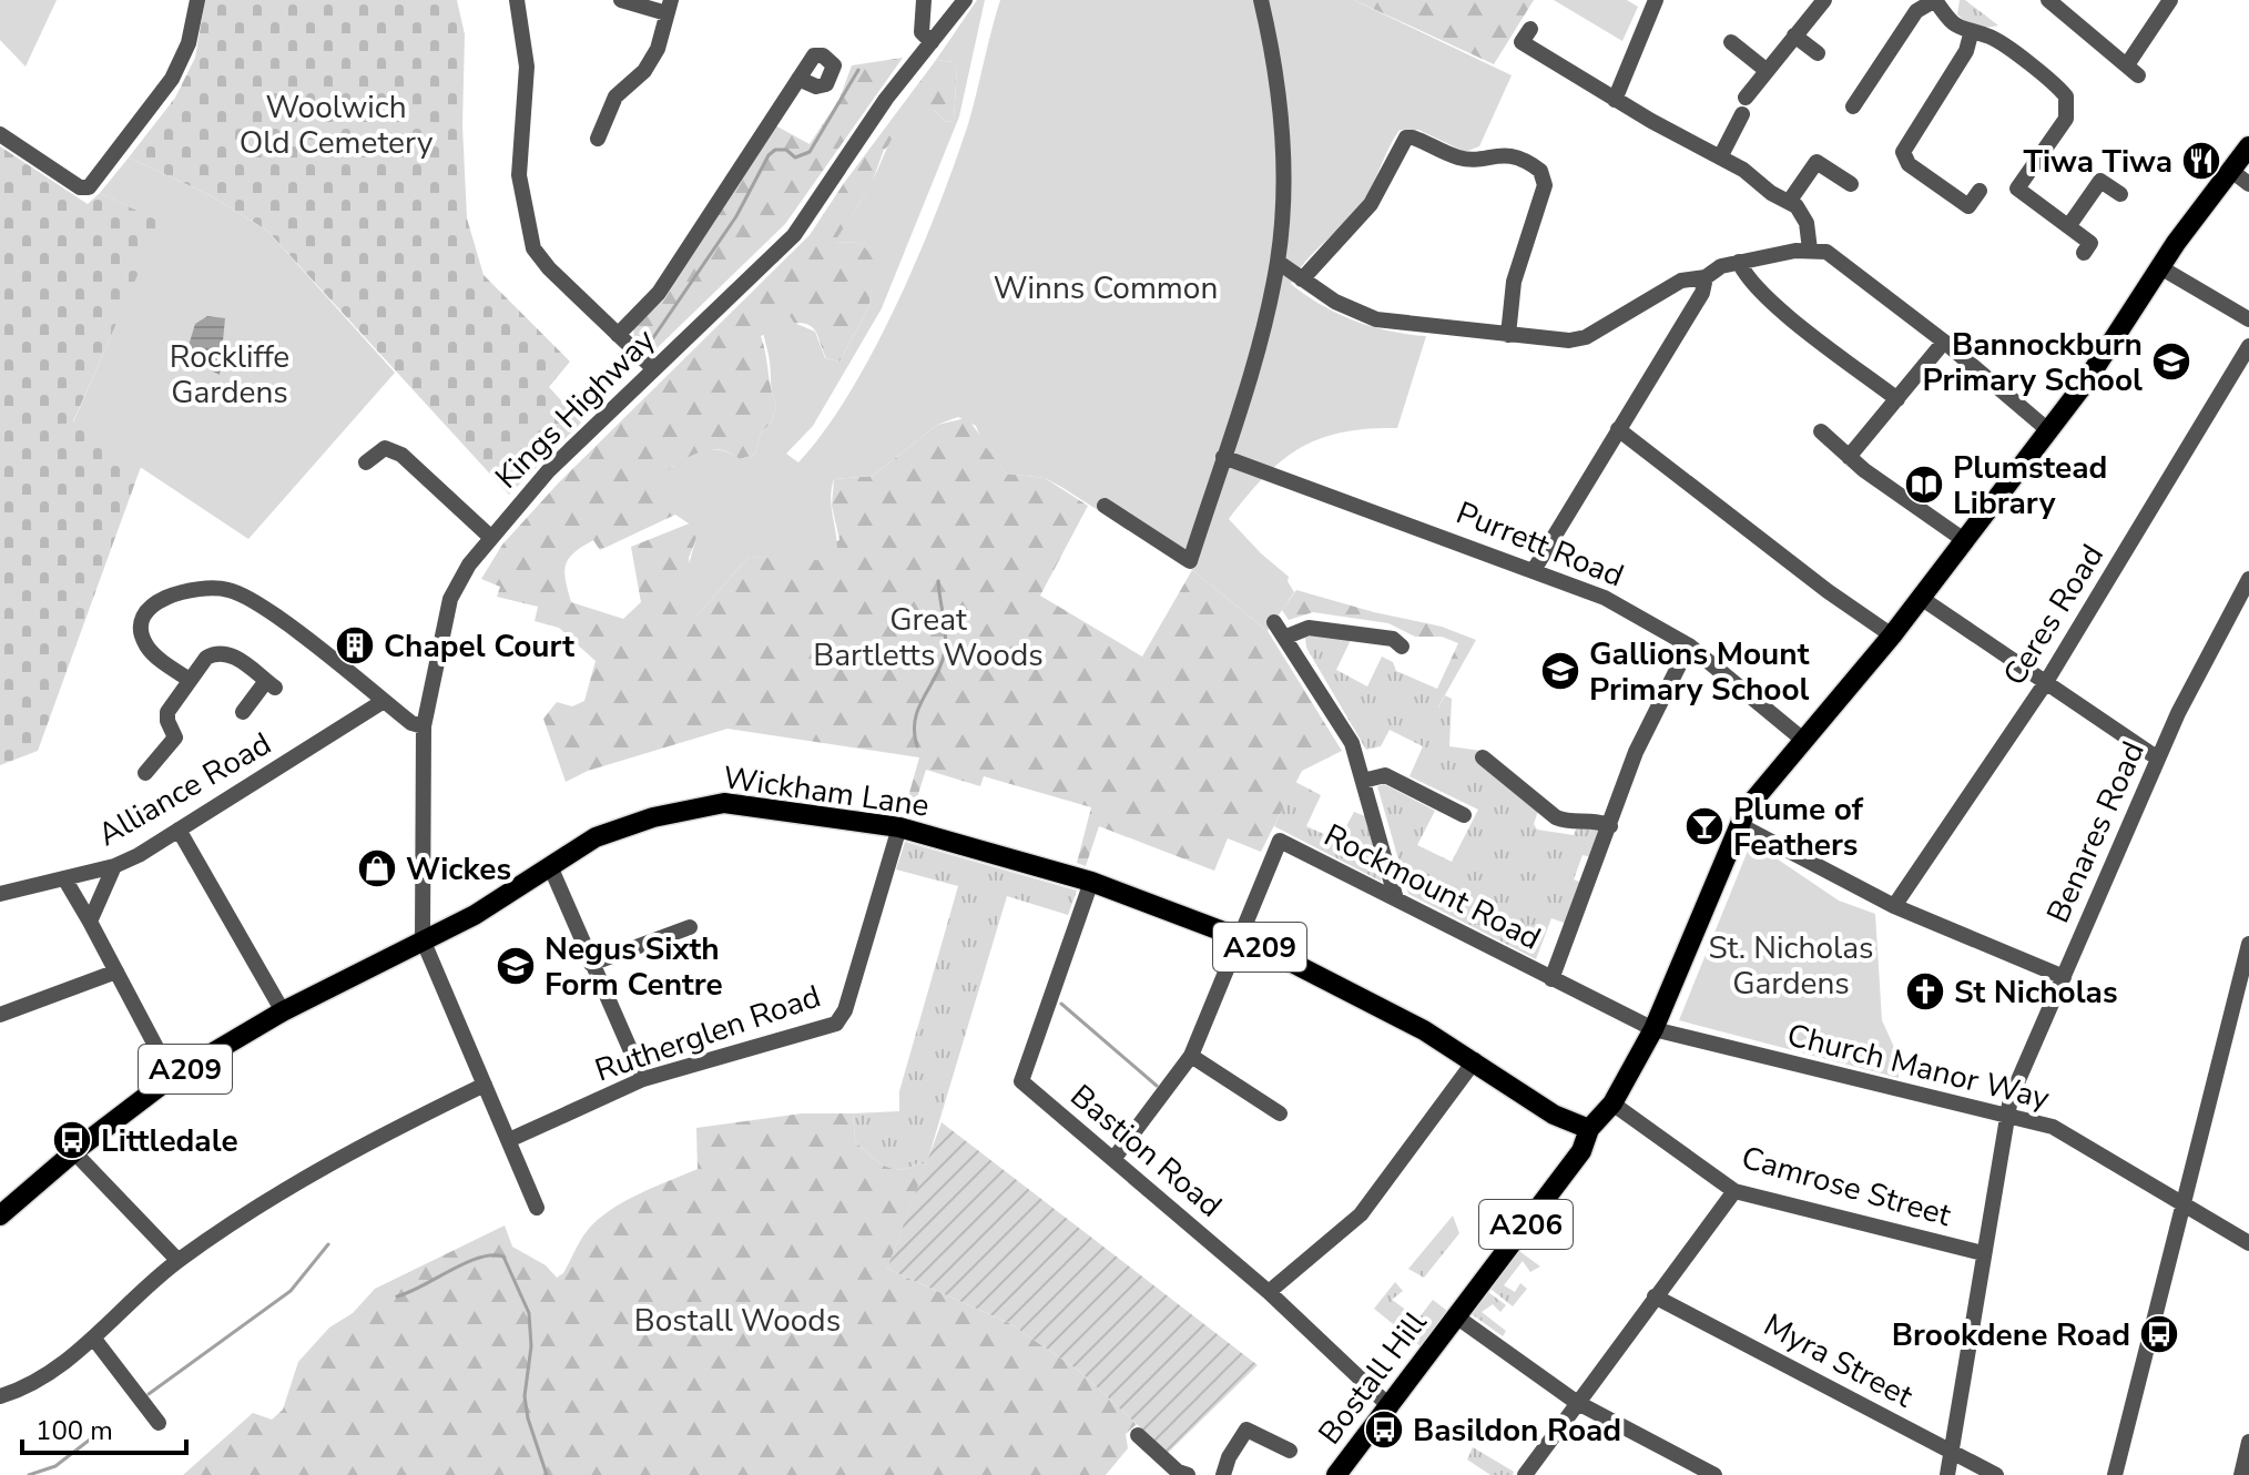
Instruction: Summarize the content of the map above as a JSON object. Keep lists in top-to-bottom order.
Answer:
{
  "streets": {
    "main road": [
      "Wickham Lane",
      "A209",
      "A206",
      "Bostall Hill"
    ],
    "street": [
      "Kings Highway",
      "Purrett Road",
      "Ceres Road",
      "Alliance Road",
      "Benares Road",
      "Rockmount Road",
      "Rutherglen Road",
      "Church Manor Way",
      "Bastion Road",
      "Camrose Street",
      "Myra Street"
    ]
  },
  "crossings": [
    ["Kings Highway", "Wickham Lane"],
    ["Purrett Road", "A206"],
    ["Wickham Lane", "Rockmount Road"],
    ["Wickham Lane", "Rutherglen Road"],
    ["Wickham Lane", "Bastion Road"],
    ["Wickham Lane", "A206"],
    ["Benares Road", "Church Manor Way"],
    ["Benares Road", "Camrose Street"],
    ["Benares Road", "Myra Street"],
    ["Rockmount Road", "Church Manor Way"],
    ["Rockmount Road", "A206"],
    ["Church Manor Way", "A206"],
    ["Bastion Road", "Bostall Hill"],
    ["Camrose Street", "A206"],
    ["A206", "Bostall Hill"]
  ],
  "parks": [
    "Woolwich Old Cemetery",
    "Winns Common",
    "Rockliffe Gardens",
    "Great Bartletts Woods",
    "St. Nicholas Gardens",
    "Bostall Woods"
  ],
  "places": {
    "restaurant": ["Tiwa Tiwa"],
    "school or university": ["Bannockburn Primary School", "Gallions Mount Primary School", "Negus Sixth Form Centre"],
    "library": ["Plumstead Library"],
    "building": ["Chapel Court"],
    "bar": ["Plume of Feathers"],
    "shop": ["Wickes"],
    "church": ["St Nicholas"],
    "bus stop": ["Littledale", "Brookdene Road", "Basildon Road"]
  },
  "scale_bar": "100 m"
}
